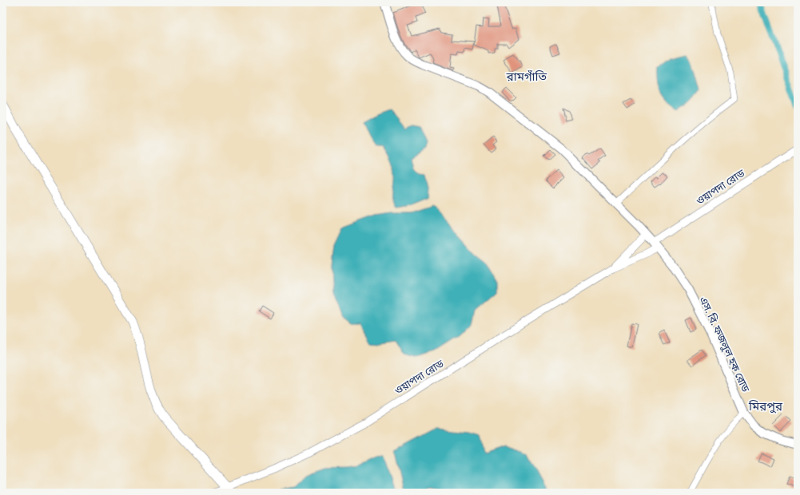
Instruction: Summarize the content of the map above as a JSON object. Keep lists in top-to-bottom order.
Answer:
{
  "streets": {
    "main road": ["এস. বি. ফজলুল হক রোড"],
    "street": ["ওয়াপদা রোড"]
  },
  "crossings": [
    ["ওয়াপদা রোড", "এস. বি. ফজলুল হক রোড"]
  ],
  "districts": ["রামগাঁতি", "মিরপুর"]
}
